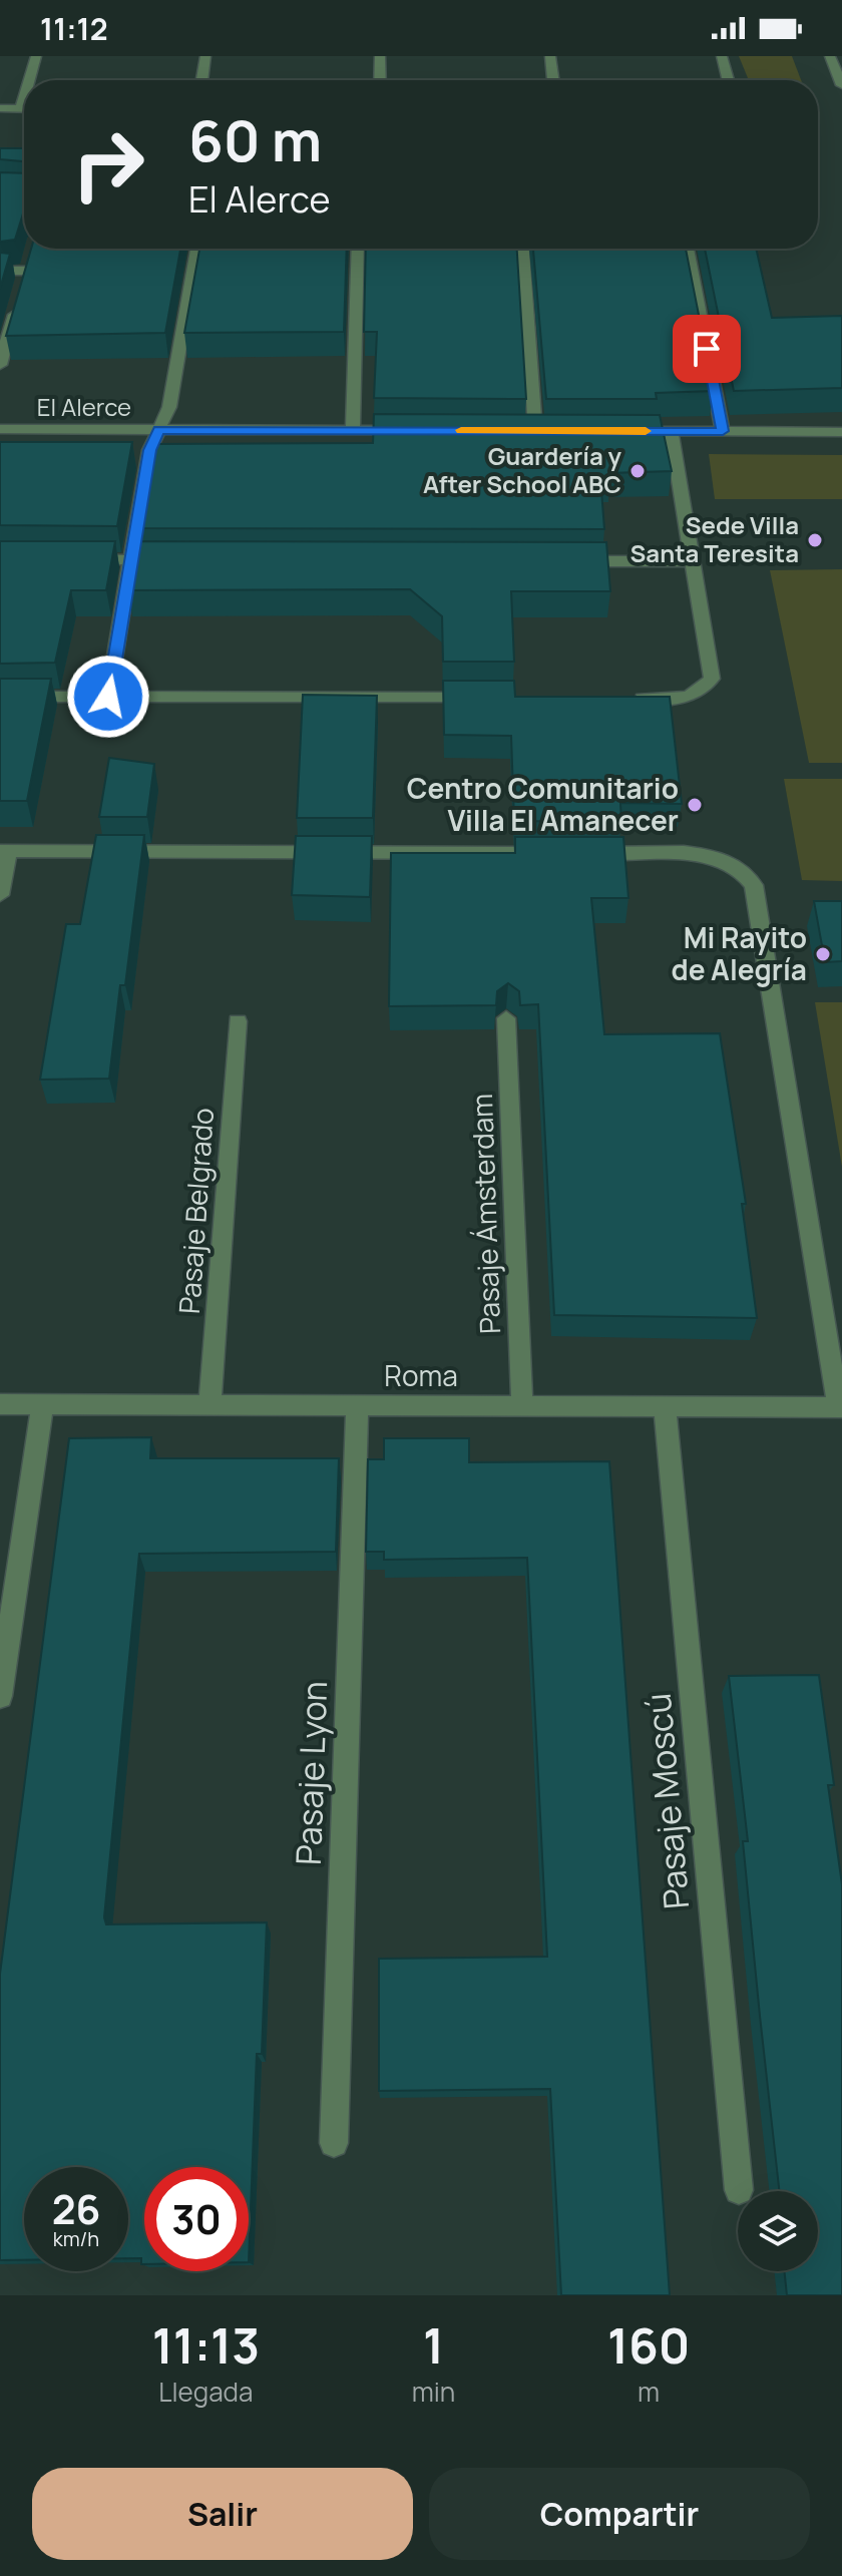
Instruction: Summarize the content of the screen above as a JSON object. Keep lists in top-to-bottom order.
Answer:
{
  "streets": {
    "street": [
      "El Alerce",
      "Pasaje Belgrado",
      "Pasaje Ámsterdam",
      "Roma",
      "Pasaje Lyon",
      "Pasaje Moscú"
    ]
  },
  "crossings": [
    ["Pasaje Belgrado", "Roma"],
    ["Pasaje Ámsterdam", "Roma"],
    ["Roma", "Pasaje Lyon"],
    ["Roma", "Pasaje Moscú"]
  ],
  "places": [
    "Guardería y After School ABC",
    "Sede Villa Santa Teresita",
    "Centro Comunitario Villa El Amanecer",
    "Mi Rayito de Alegría"
  ],
  "page": {
    "status": "11:12",
    "turn": ["60 m", "El Alerce"],
    "speed": "26 km/h",
    "limit": "30",
    "eta": [
      "11:13",
      "Llegada",
      "1",
      "min",
      "160",
      "m"
    ],
    "buttons": ["Salir", "Compartir"]
  }
}
